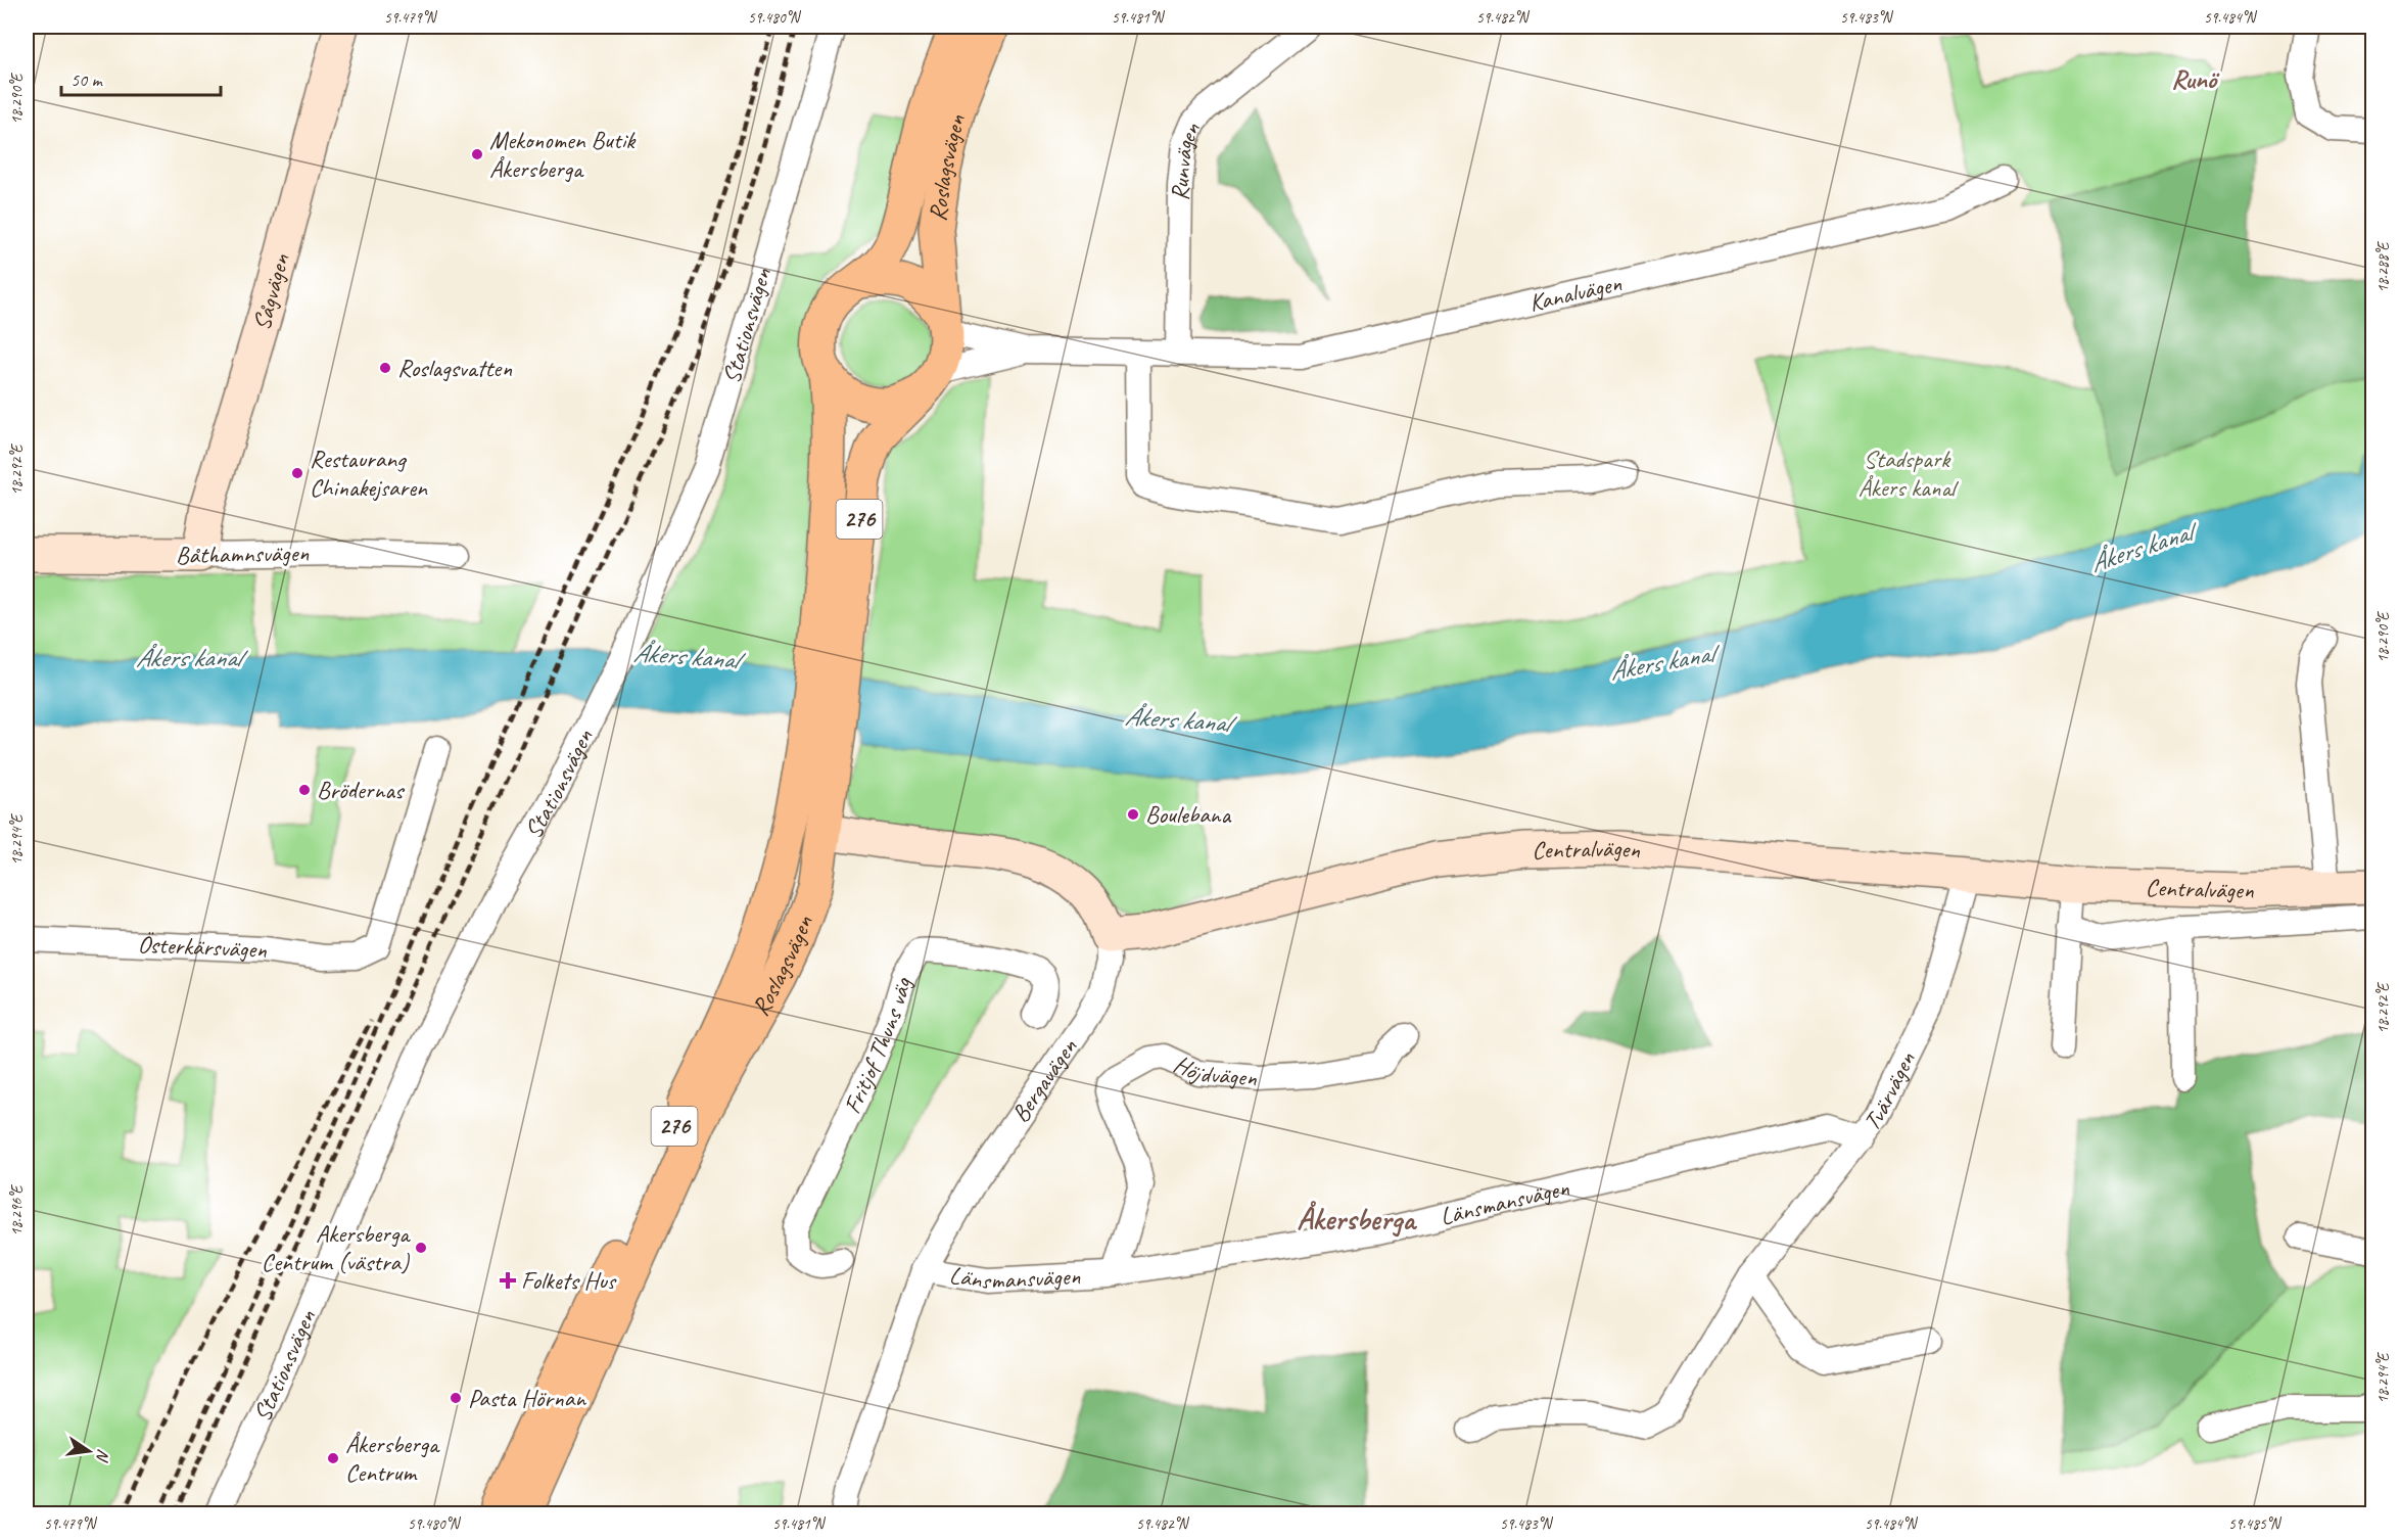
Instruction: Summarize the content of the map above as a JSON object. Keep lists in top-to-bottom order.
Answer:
{
  "streets": {
    "main road": ["Roslagsvägen", "276"],
    "street": [
      "Runvägen",
      "Sågvägen",
      "Kanalvägen",
      "Stationsvägen",
      "Båthamnsvägen",
      "Centralvägen",
      "Österkärsvägen",
      "Fritjof Thuns väg",
      "Höjdvägen",
      "Bergavägen",
      "Tvärvägen",
      "Länsmansvägen"
    ]
  },
  "crossings": [
    ["Runvägen", "Kanalvägen"],
    ["Roslagsvägen", "Kanalvägen"],
    ["Roslagsvägen", "Bergavägen"],
    ["Sågvägen", "Båthamnsvägen"],
    ["Centralvägen", "Bergavägen"],
    ["Centralvägen", "Tvärvägen"],
    ["Höjdvägen", "Länsmansvägen"],
    ["Bergavägen", "Länsmansvägen"],
    ["Tvärvägen", "Länsmansvägen"]
  ],
  "districts": ["Runö", "Åkersberga"],
  "water": ["Åkers kanal"],
  "parks": ["Stadspark Åkers kanal"],
  "places": {
    "other": [
      "Mekonomen Butik Åkersberga",
      "Roslagsvatten",
      "Restaurang Chinakejsaren",
      "Brödernas",
      "Boulebana",
      "Akersberga Centrum (västra)",
      "Pasta Hörnan",
      "Åkersberga Centrum"
    ],
    "health": ["Folkets Hus"]
  },
  "scale_bar": "50 m",
  "north": "right",
  "coordinates": [
    "59.479°N",
    "59.480°N",
    "59.481°N",
    "59.482°N",
    "59.483°N",
    "59.484°N",
    "18.290°E",
    "18.288°E",
    "18.292°E",
    "18.294°E",
    "18.296°E",
    "59.485°N"
  ]
}
